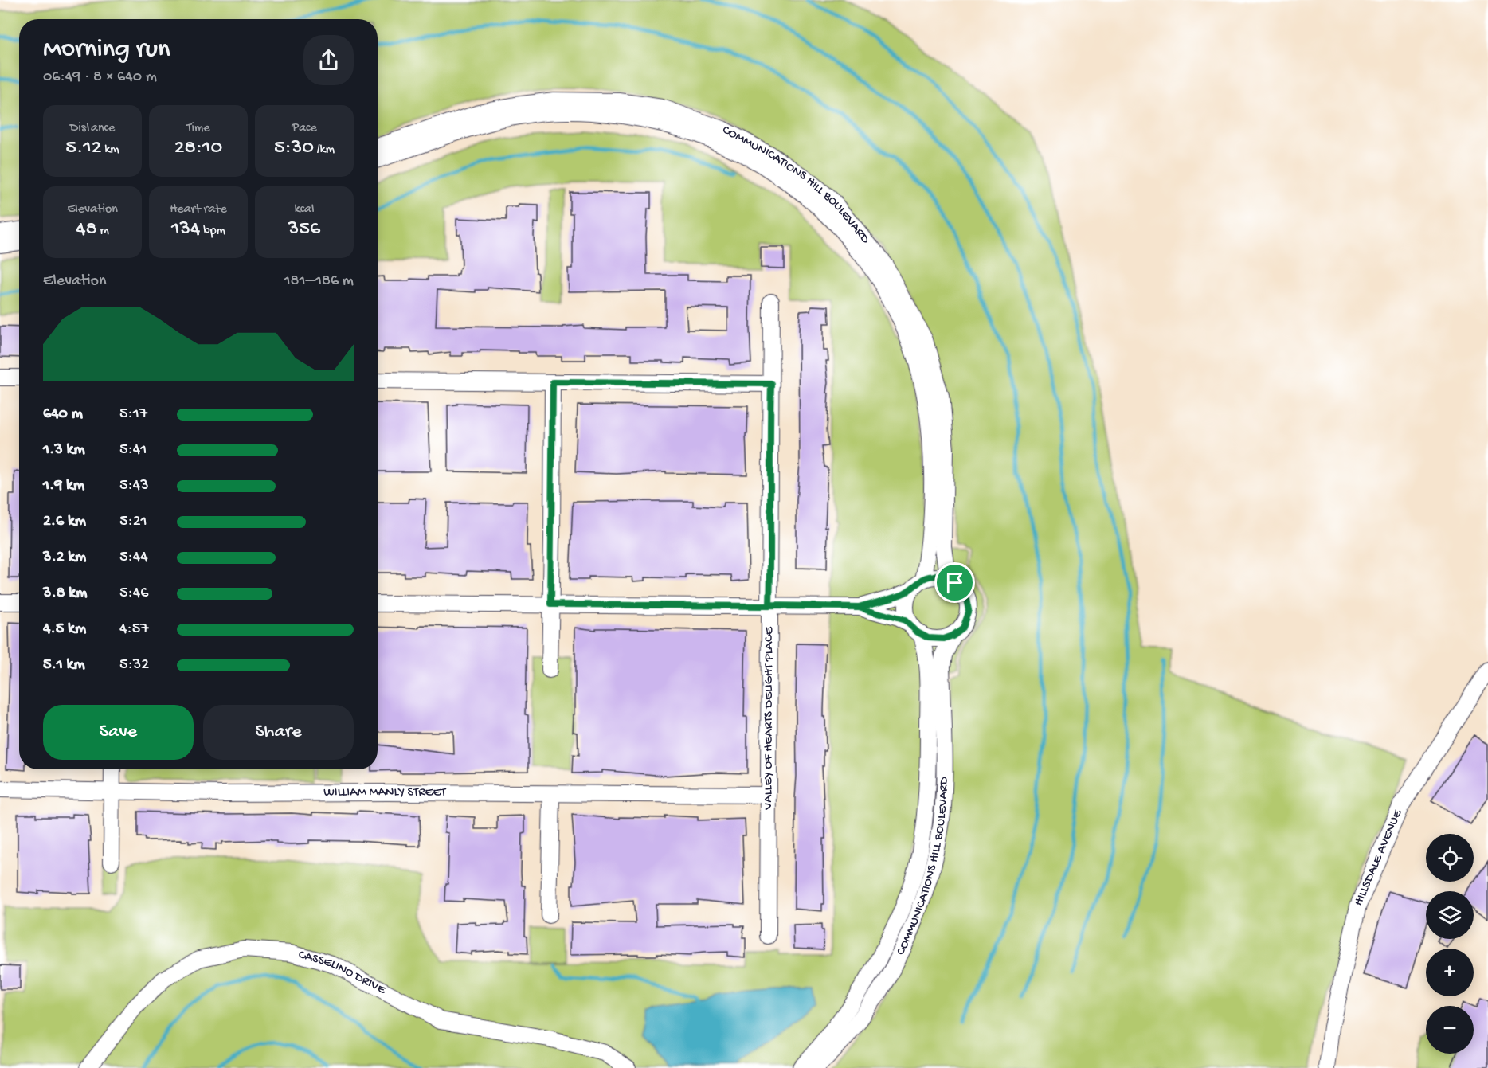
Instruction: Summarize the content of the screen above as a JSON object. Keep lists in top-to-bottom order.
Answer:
{
  "streets": {
    "street": [
      "COMMUNICATIONS HILL BOULEVARD",
      "VALLEY OF HEARTS DELIGHT PLACE",
      "WILLIAM MANLY STREET",
      "HILLSDALE AVENUE",
      "CASSELINO DRIVE"
    ]
  },
  "crossings": [
    ["VALLEY OF HEARTS DELIGHT PLACE", "WILLIAM MANLY STREET"]
  ],
  "page": {
    "heading": ["Morning run", "06:49 · 8 × 640 m"],
    "stats": [
      ["Distance", "5.12 km"],
      ["Time", "28:10"],
      ["Pace", "5:30 /km"],
      ["Elevation", "48 m"],
      ["Heart rate", "134 bpm"],
      ["kcal", "356"]
    ],
    "chart": ["Elevation", "181–186 m"],
    "list": [
      {
        "name": "640 m",
        "note": "5:17"
      },
      {
        "name": "1.3 km",
        "note": "5:41"
      },
      {
        "name": "1.9 km",
        "note": "5:43"
      },
      {
        "name": "2.6 km",
        "note": "5:21"
      },
      {
        "name": "3.2 km",
        "note": "5:44"
      },
      {
        "name": "3.8 km",
        "note": "5:46"
      },
      {
        "name": "4.5 km",
        "note": "4:57"
      },
      {
        "name": "5.1 km",
        "note": "5:32"
      }
    ],
    "buttons": ["Save", "Share"],
    "map_buttons": ["+", "−"]
  }
}
